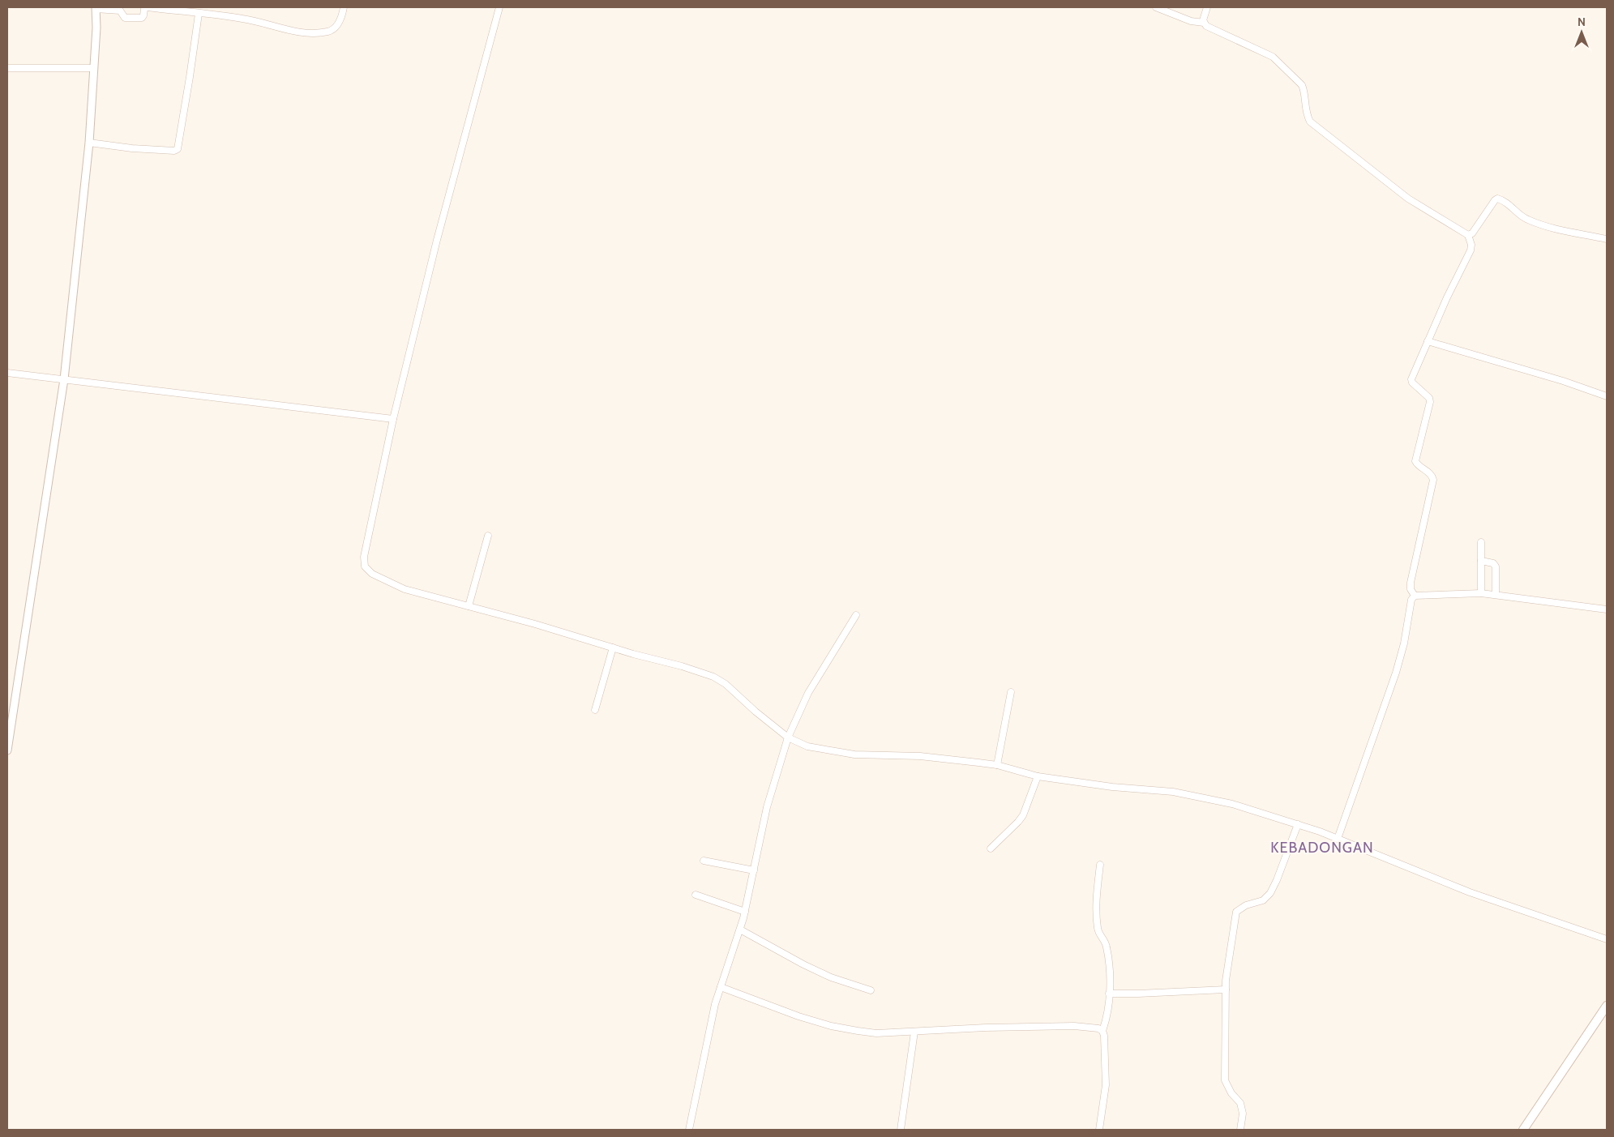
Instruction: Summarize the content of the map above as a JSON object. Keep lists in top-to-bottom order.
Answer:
{
  "districts": ["KEBADONGAN"],
  "north": "top"
}
